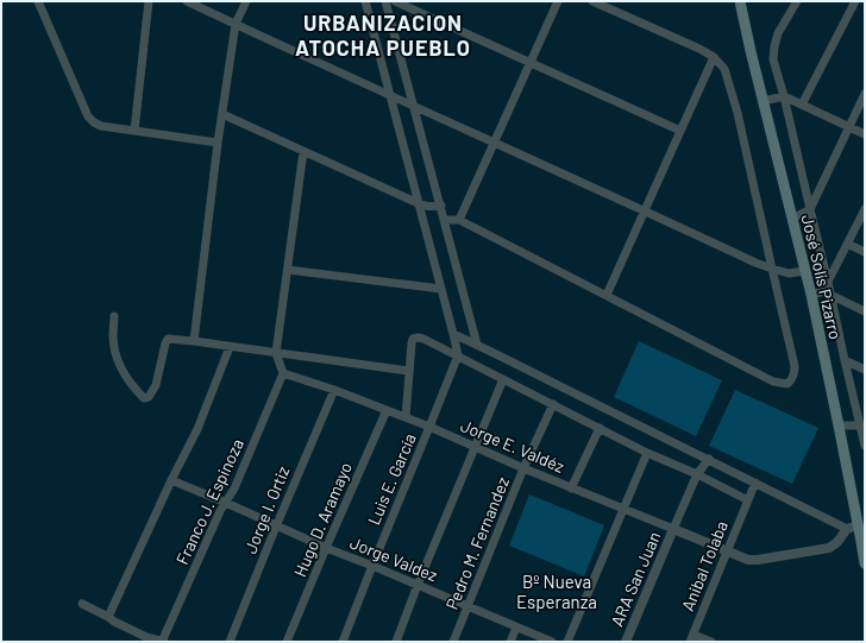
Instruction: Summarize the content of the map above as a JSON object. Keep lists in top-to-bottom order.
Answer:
{
  "streets": {
    "main road": ["José Solís Pizarro"],
    "street": [
      "Jorge E. Valdéz",
      "Luis E. García",
      "Franco J. Espinoza",
      "Jorge I. Ortiz",
      "Hugo D. Aramayo",
      "Pedro M. Fernandez",
      "Jorge Valdez",
      "Anibal Tolaba",
      "ARA San Juan"
    ]
  },
  "crossings": [
    ["Jorge E. Valdéz", "Luis E. García"],
    ["Jorge E. Valdéz", "Franco J. Espinoza"],
    ["Jorge E. Valdéz", "Jorge I. Ortiz"],
    ["Jorge E. Valdéz", "Hugo D. Aramayo"],
    ["Jorge E. Valdéz", "Pedro M. Fernandez"],
    ["Jorge E. Valdéz", "Anibal Tolaba"],
    ["Jorge E. Valdéz", "ARA San Juan"],
    ["Luis E. García", "Jorge Valdez"],
    ["Franco J. Espinoza", "Jorge Valdez"],
    ["Jorge I. Ortiz", "Jorge Valdez"],
    ["Hugo D. Aramayo", "Jorge Valdez"],
    ["Pedro M. Fernandez", "Jorge Valdez"]
  ],
  "districts": ["URBANIZACION ATOCHA PUEBLO", "Bº Nueva Esperanza"]
}
